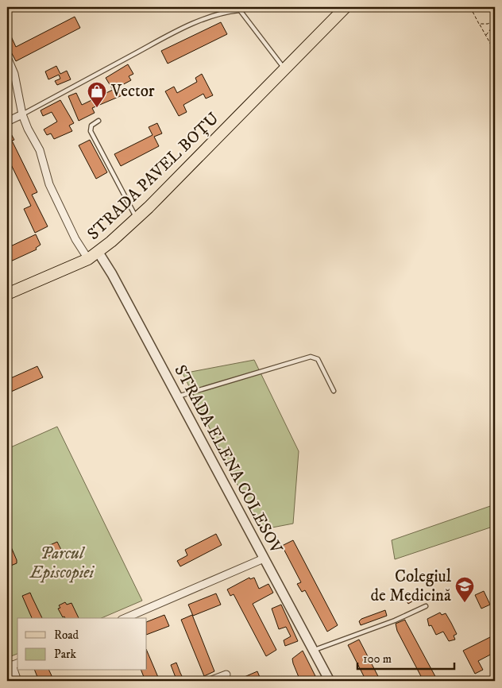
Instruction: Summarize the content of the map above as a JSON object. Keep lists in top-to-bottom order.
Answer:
{
  "streets": {
    "main road": ["STRADA PAVEL BOȚU"],
    "street": ["STRADA ELENA COLESOV"]
  },
  "crossings": [
    ["STRADA PAVEL BOȚU", "STRADA ELENA COLESOV"]
  ],
  "parks": ["Parcul Episcopiei"],
  "places": {
    "shop": ["Vector"],
    "school or university": ["Colegiul de Medicină"]
  },
  "legend": ["Road", "Park"],
  "scale_bar": "100 m"
}
